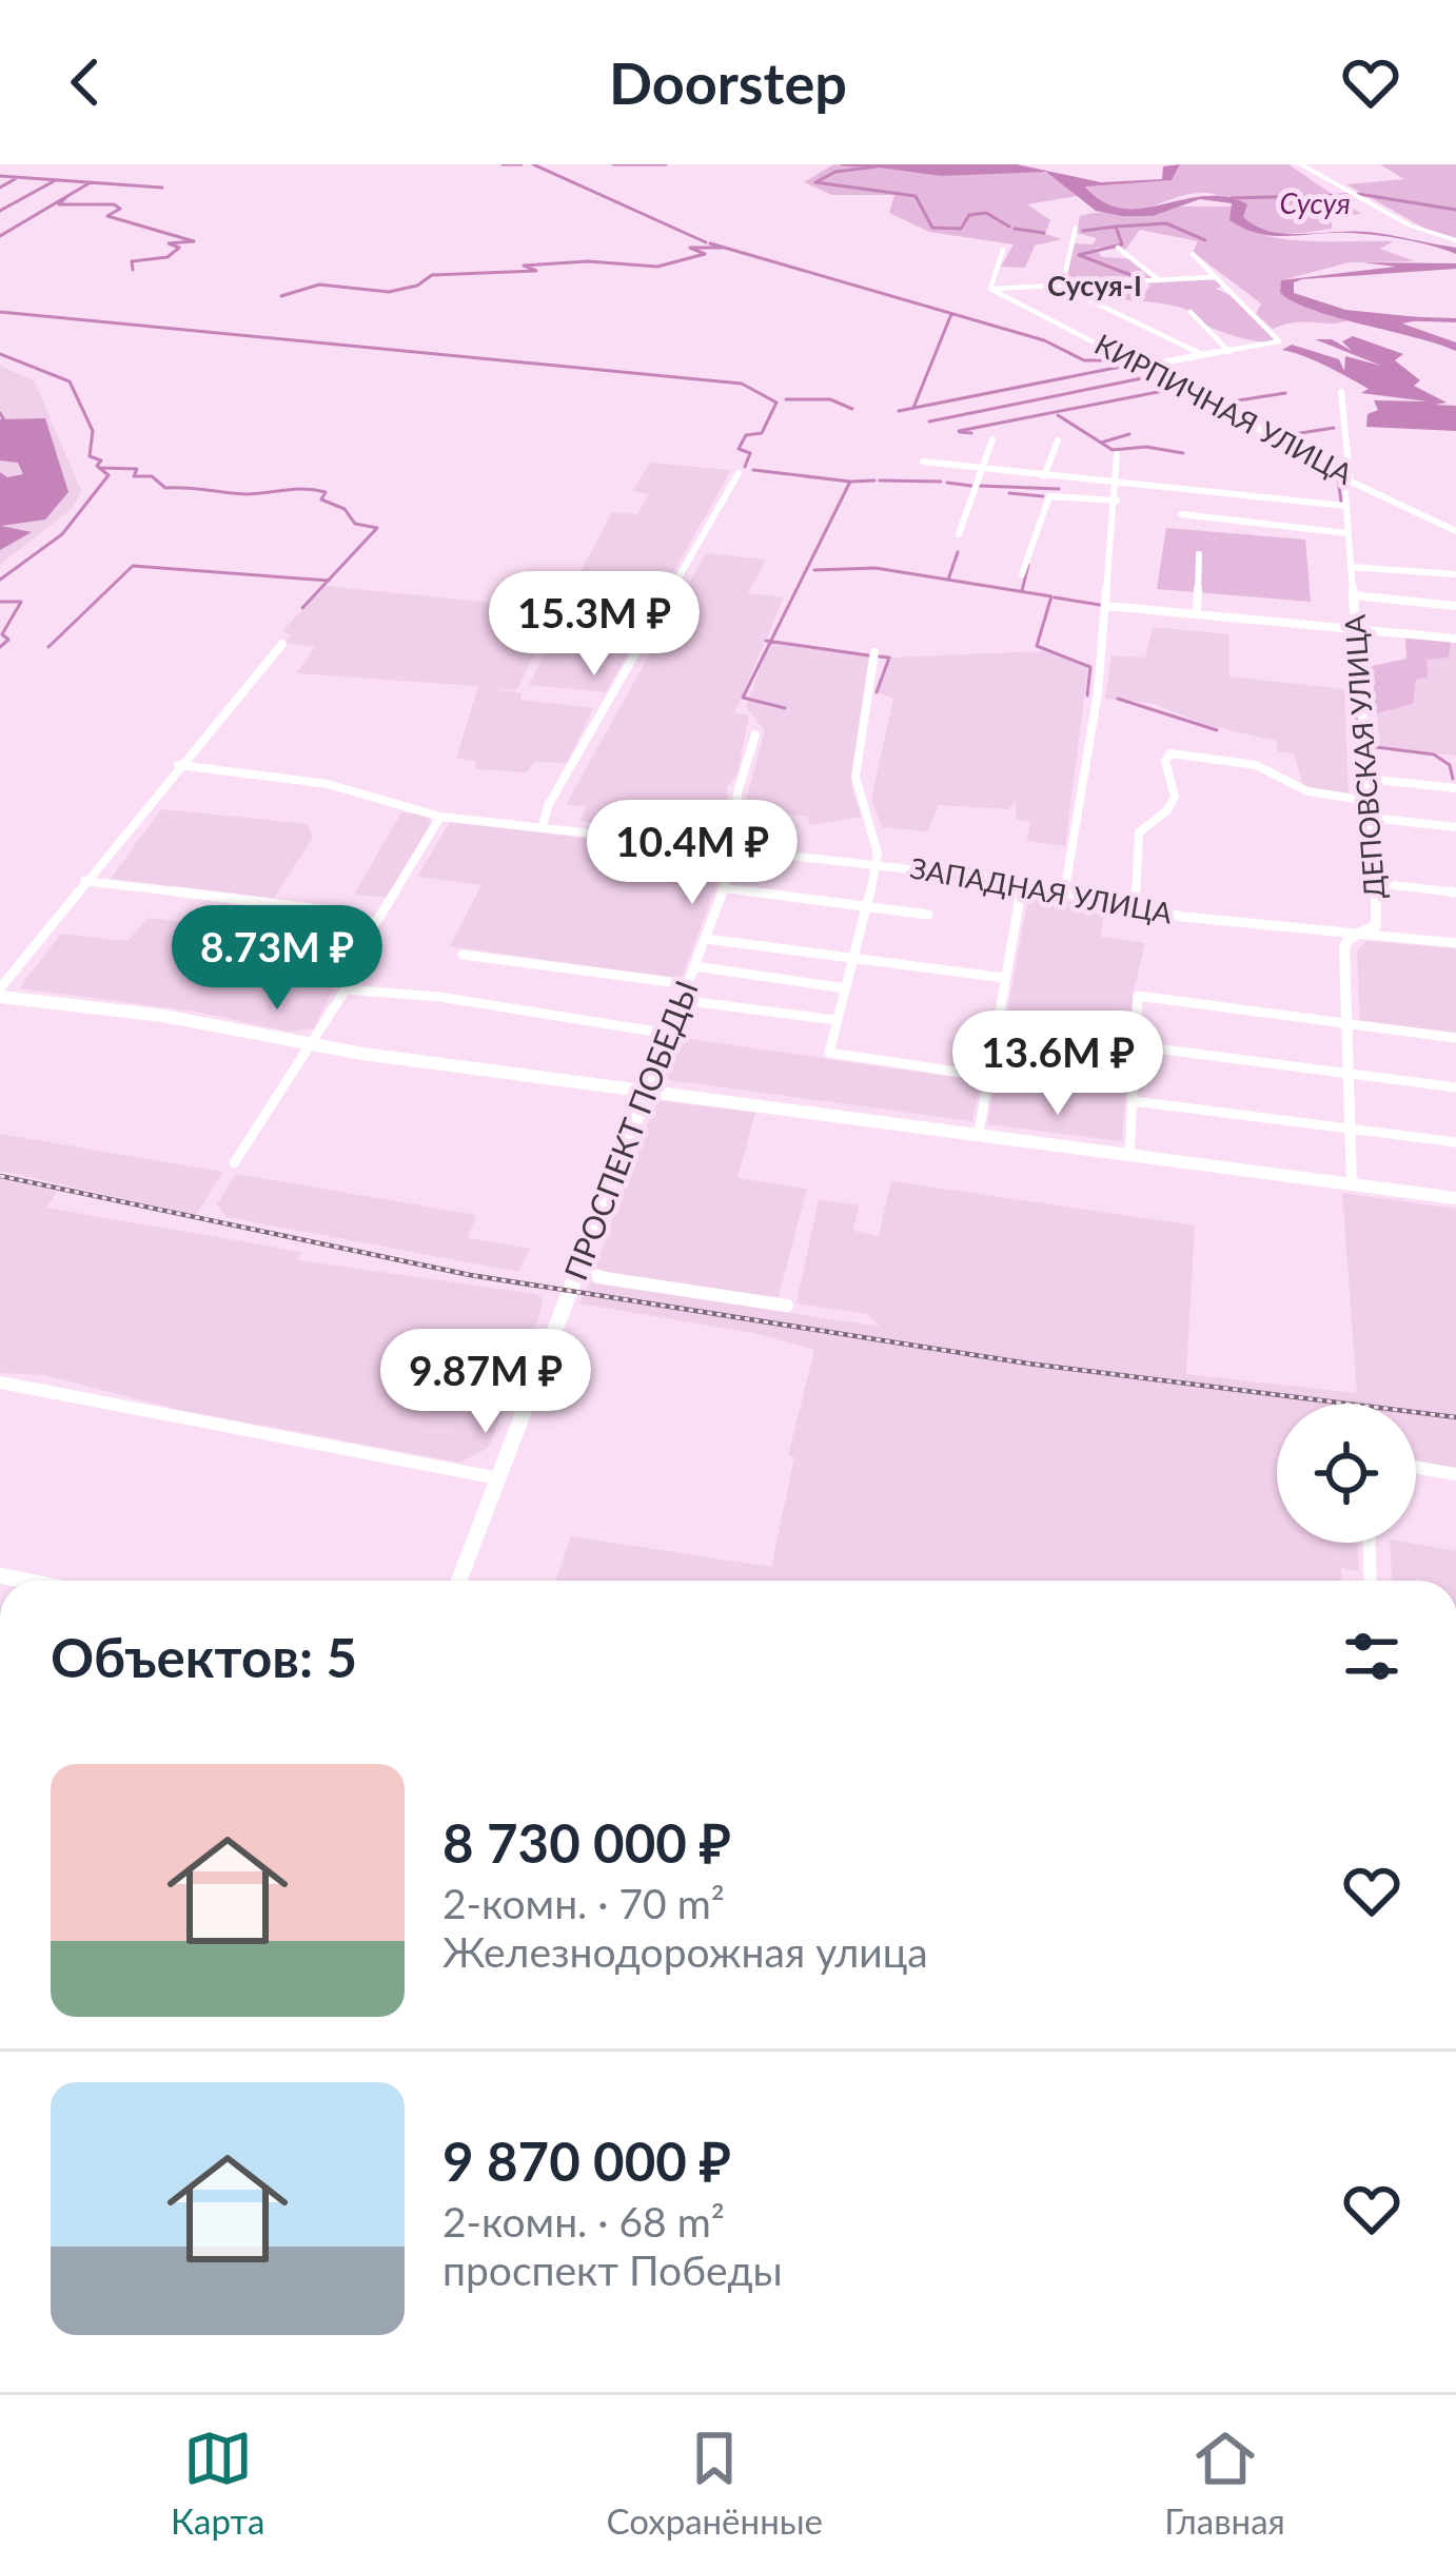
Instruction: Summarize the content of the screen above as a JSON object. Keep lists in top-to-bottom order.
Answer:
{
  "streets": {
    "main road": ["ПРОСПЕКТ ПОБЕДЫ"],
    "street": ["КИРПИЧНАЯ УЛИЦА", "ДЕПОВСКАЯ УЛИЦА", "ЗАПАДНАЯ УЛИЦА"]
  },
  "crossings": [
    ["КИРПИЧНАЯ УЛИЦА", "ДЕПОВСКАЯ УЛИЦА"],
    ["ДЕПОВСКАЯ УЛИЦА", "ЗАПАДНАЯ УЛИЦА"],
    ["ЗАПАДНАЯ УЛИЦА", "ПРОСПЕКТ ПОБЕДЫ"]
  ],
  "districts": ["Сусуя-I"],
  "water": ["Сусуя"],
  "page": {
    "header": "Doorstep",
    "price": [
      "15.3M ₽",
      "10.4M ₽",
      "8.73M ₽",
      "13.6M ₽",
      "9.87M ₽"
    ],
    "heading": "Объектов: 5",
    "list": [
      {
        "name": "8 730 000 ₽",
        "note": "2-комн. · 70 m² · Железнодорожная улица"
      },
      {
        "name": "9 870 000 ₽",
        "note": "2-комн. · 68 m² · проспект Победы"
      }
    ],
    "tabs": ["Карта", "Сохранённые", "Главная"]
  }
}
